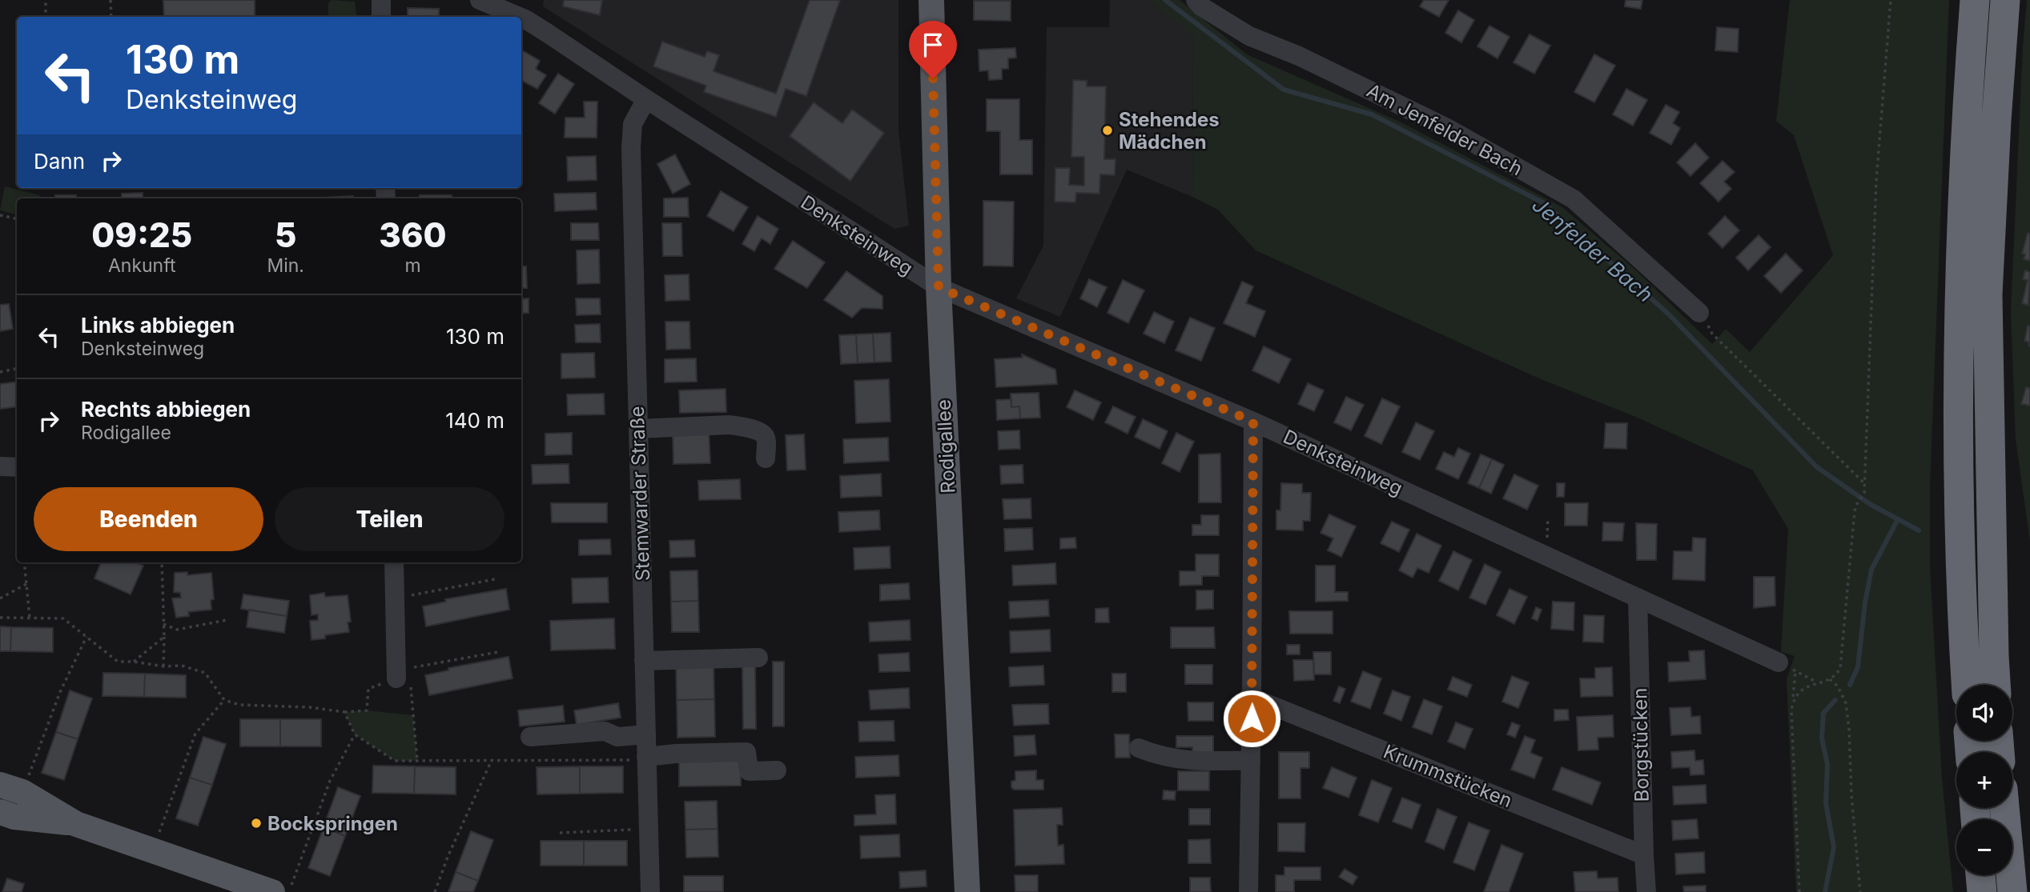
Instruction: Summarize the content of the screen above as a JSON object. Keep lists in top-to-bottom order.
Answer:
{
  "streets": {
    "main road": ["Rodigallee"],
    "street": [
      "Am Jenfelder Bach",
      "Denksteinweg",
      "Stemwarder Straße",
      "Borgstücken",
      "Krummstücken"
    ]
  },
  "crossings": [
    ["Denksteinweg", "Rodigallee"],
    ["Denksteinweg", "Stemwarder Straße"],
    ["Denksteinweg", "Borgstücken"],
    ["Borgstücken", "Krummstücken"]
  ],
  "water": ["Jenfelder Bach"],
  "places": ["Stehendes Mädchen", "Bockspringen"],
  "page": {
    "turn": ["130 m", "Denksteinweg"],
    "then": "Dann",
    "eta": [
      "09:25",
      "Ankunft",
      "5",
      "Min.",
      "360",
      "m"
    ],
    "list": [
      {
        "name": "Links abbiegen",
        "note": "Denksteinweg",
        "value": "130 m"
      },
      {
        "name": "Rechts abbiegen",
        "note": "Rodigallee",
        "value": "140 m"
      }
    ],
    "buttons": ["Beenden", "Teilen"],
    "map_buttons": ["+", "−"]
  }
}
